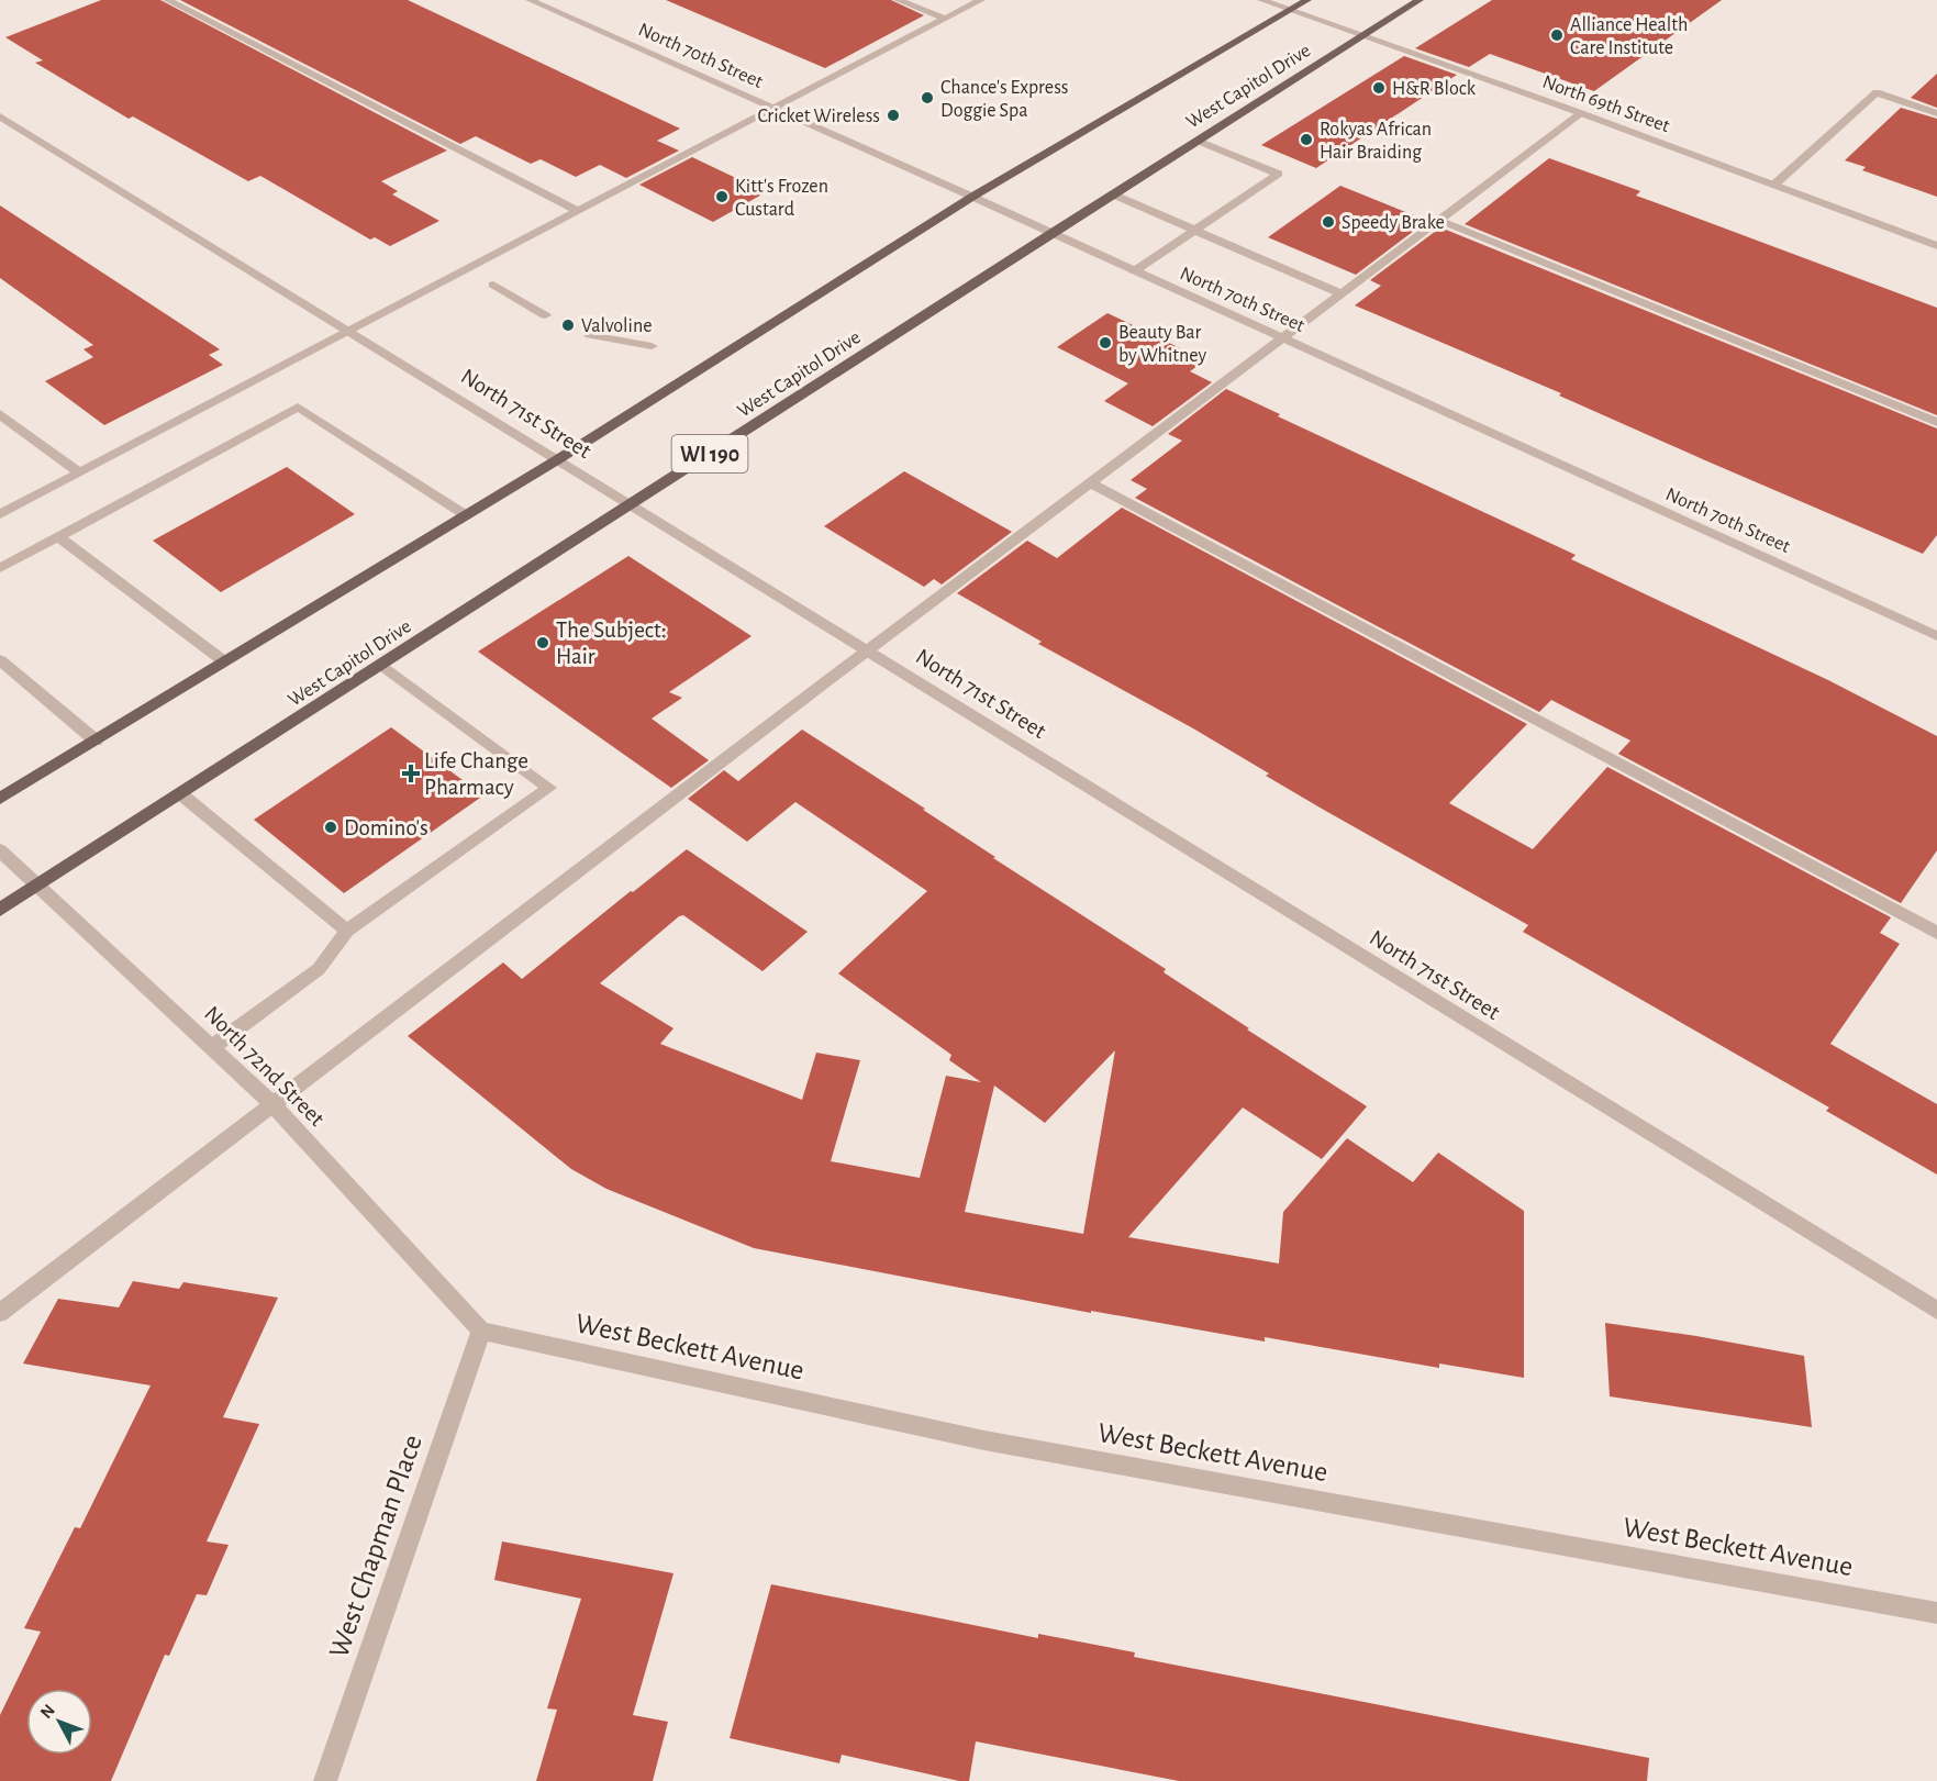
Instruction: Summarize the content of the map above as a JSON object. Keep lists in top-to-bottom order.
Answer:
{
  "streets": {
    "main road": ["West Capitol Drive", "WI 190"],
    "street": [
      "North 70th Street",
      "North 69th Street",
      "North 71st Street",
      "North 72nd Street",
      "West Beckett Avenue",
      "West Chapman Place"
    ]
  },
  "crossings": [
    ["North 70th Street", "West Capitol Drive"],
    ["West Capitol Drive", "North 69th Street"],
    ["West Capitol Drive", "North 71st Street"],
    ["West Capitol Drive", "North 72nd Street"],
    ["North 72nd Street", "West Beckett Avenue"],
    ["North 72nd Street", "West Chapman Place"],
    ["West Beckett Avenue", "West Chapman Place"]
  ],
  "places": {
    "other": [
      "Alliance Health Care Institute",
      "H&R Block",
      "Chance's Express Doggie Spa",
      "Cricket Wireless",
      "Rokyas African Hair Braiding",
      "Kitt's Frozen Custard",
      "Speedy Brake",
      "Valvoline",
      "Beauty Bar by Whitney",
      "The Subject: Hair",
      "Domino's"
    ],
    "health": ["Life Change Pharmacy"]
  },
  "north": "top left"
}
